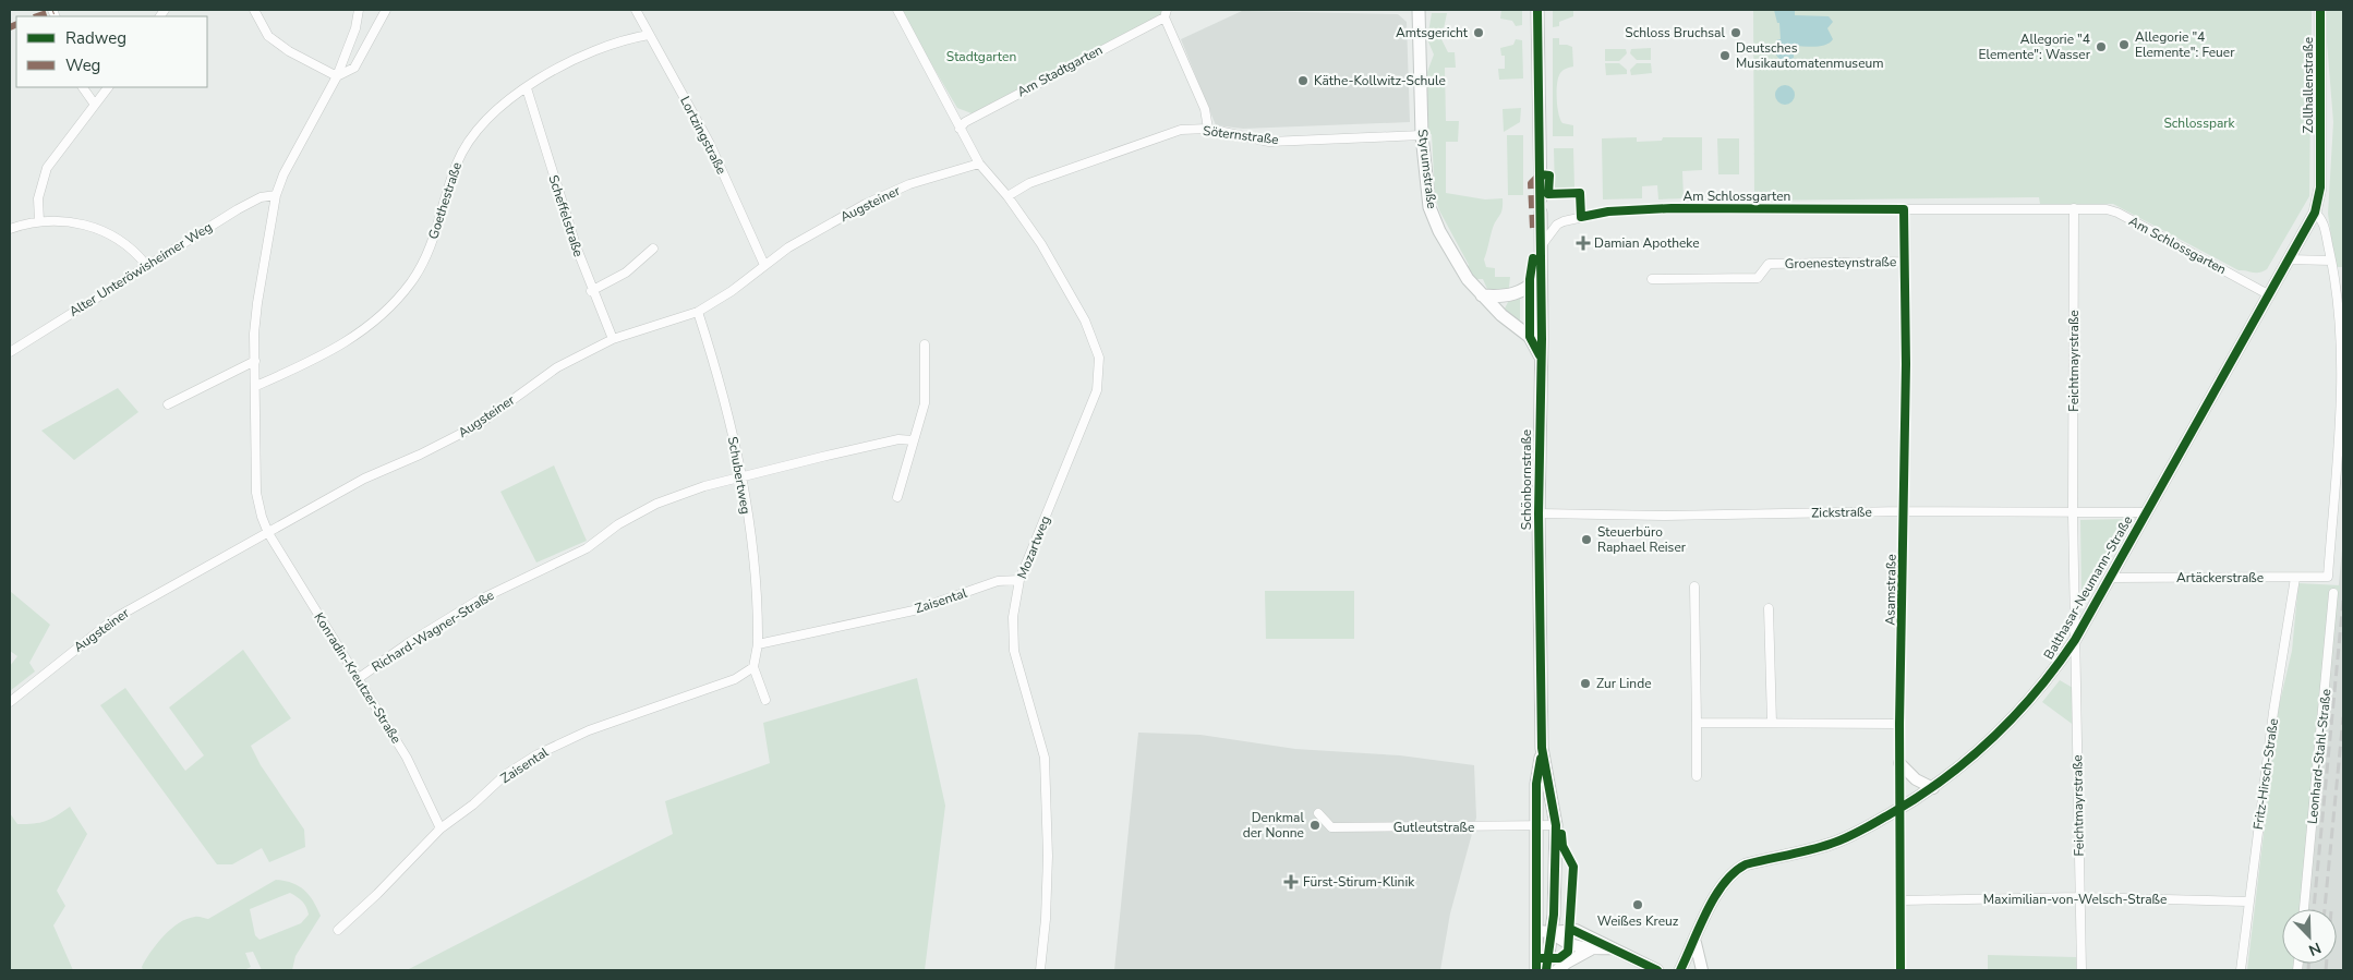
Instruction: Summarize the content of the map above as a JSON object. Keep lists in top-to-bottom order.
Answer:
{
  "streets": {
    "main road": ["Styrumstraße", "Schönbornstraße"],
    "street": [
      "Am Stadtgarten",
      "Zollhallenstraße",
      "Lortzingstraße",
      "Söternstraße",
      "Am Schlossgarten",
      "Goethestraße",
      "Augsteiner",
      "Scheffelstraße",
      "Groenesteynstraße",
      "Alter Unteröwisheimer Weg",
      "Feichtmayrstraße",
      "Schubertweg",
      "Zickstraße",
      "Mozartweg",
      "Artäckerstraße",
      "Balthasar-Neumann-Straße",
      "Asamstraße",
      "Zaisental",
      "Richard-Wagner-Straße",
      "Konradin-Kreutzer-Straße",
      "Leonhard-Stahl-Straße",
      "Fritz-Hirsch-Straße",
      "Gutleutstraße",
      "Maximilian-von-Welsch-Straße"
    ]
  },
  "crossings": [
    ["Am Stadtgarten", "Mozartweg"],
    ["Zollhallenstraße", "Balthasar-Neumann-Straße"],
    ["Lortzingstraße", "Goethestraße"],
    ["Lortzingstraße", "Augsteiner"],
    ["Söternstraße", "Styrumstraße"],
    ["Söternstraße", "Mozartweg"],
    ["Styrumstraße", "Schönbornstraße"],
    ["Am Schlossgarten", "Feichtmayrstraße"],
    ["Am Schlossgarten", "Schönbornstraße"],
    ["Am Schlossgarten", "Balthasar-Neumann-Straße"],
    ["Am Schlossgarten", "Asamstraße"],
    ["Goethestraße", "Scheffelstraße"],
    ["Goethestraße", "Konradin-Kreutzer-Straße"],
    ["Augsteiner", "Scheffelstraße"],
    ["Augsteiner", "Schubertweg"],
    ["Augsteiner", "Mozartweg"],
    ["Augsteiner", "Konradin-Kreutzer-Straße"],
    ["Groenesteynstraße", "Asamstraße"],
    ["Alter Unteröwisheimer Weg", "Konradin-Kreutzer-Straße"],
    ["Feichtmayrstraße", "Zickstraße"],
    ["Feichtmayrstraße", "Balthasar-Neumann-Straße"],
    ["Feichtmayrstraße", "Maximilian-von-Welsch-Straße"],
    ["Schubertweg", "Zaisental"],
    ["Schubertweg", "Richard-Wagner-Straße"],
    ["Schönbornstraße", "Zickstraße"],
    ["Schönbornstraße", "Gutleutstraße"],
    ["Zickstraße", "Balthasar-Neumann-Straße"],
    ["Zickstraße", "Asamstraße"],
    ["Mozartweg", "Zaisental"],
    ["Artäckerstraße", "Balthasar-Neumann-Straße"],
    ["Artäckerstraße", "Fritz-Hirsch-Straße"],
    ["Balthasar-Neumann-Straße", "Asamstraße"],
    ["Asamstraße", "Maximilian-von-Welsch-Straße"],
    ["Zaisental", "Konradin-Kreutzer-Straße"],
    ["Richard-Wagner-Straße", "Konradin-Kreutzer-Straße"],
    ["Fritz-Hirsch-Straße", "Maximilian-von-Welsch-Straße"]
  ],
  "parks": ["Stadtgarten", "Schlosspark"],
  "places": {
    "other": [
      "Amtsgericht",
      "Schloss Bruchsal",
      "Allegorie \"4 Elemente\": Feuer",
      "Allegorie \"4 Elemente\": Wasser",
      "Deutsches Musikautomatenmuseum",
      "Käthe-Kollwitz-Schule",
      "Steuerbüro Raphael Reiser",
      "Zur Linde",
      "Denkmal der Nonne",
      "Weißes Kreuz"
    ],
    "health": ["Damian Apotheke", "Fürst-Stirum-Klinik"]
  },
  "legend": ["Radweg", "Weg"],
  "north": "bottom right"
}
